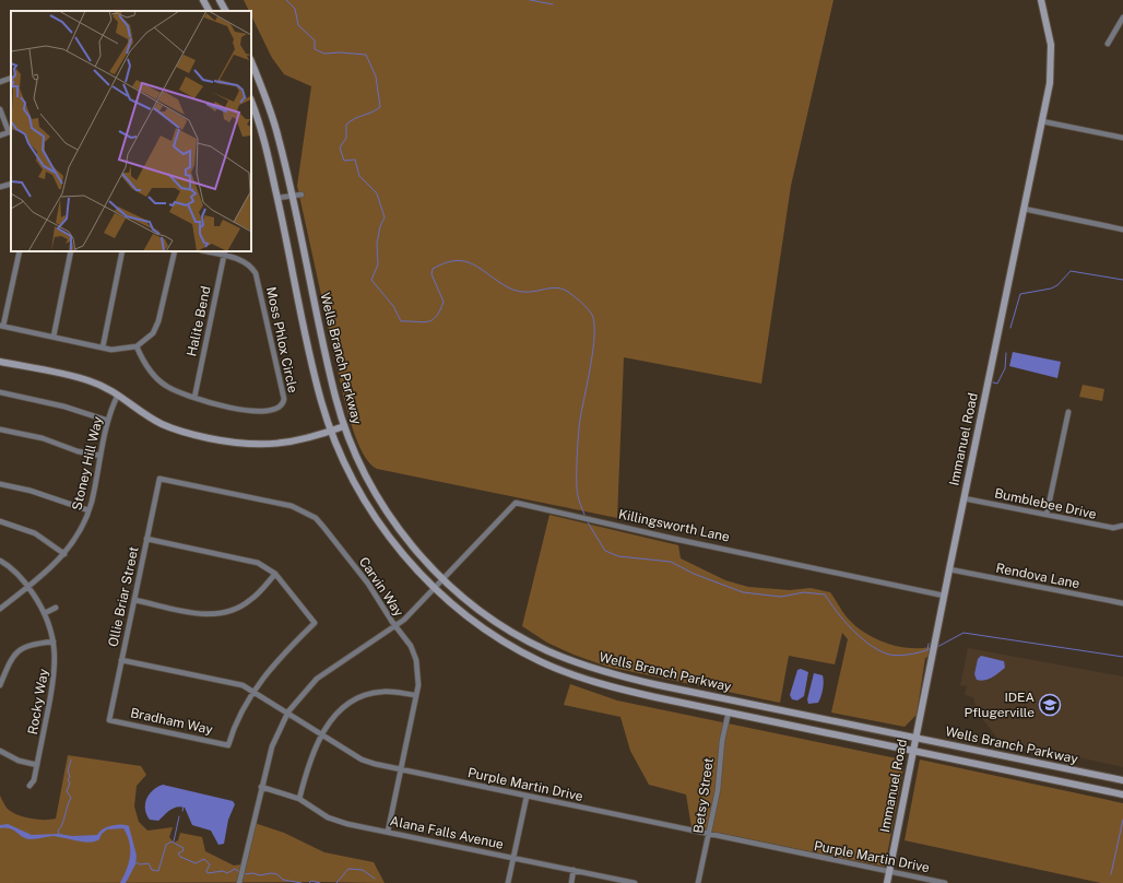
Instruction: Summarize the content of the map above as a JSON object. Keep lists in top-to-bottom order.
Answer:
{
  "streets": {
    "street": [
      "Halite Bend",
      "Moss Phlox Circle",
      "Wells Branch Parkway",
      "Immanuel Road",
      "Stoney Hill Way",
      "Bumblebee Drive",
      "Killingsworth Lane",
      "Rendova Lane",
      "Carvin Way",
      "Ollie Briar Street",
      "Rocky Way",
      "Bradham Way",
      "Purple Martin Drive",
      "Betsy Street",
      "Alana Falls Avenue"
    ]
  },
  "crossings": [
    ["Halite Bend", "Moss Phlox Circle"],
    ["Wells Branch Parkway", "Immanuel Road"],
    ["Wells Branch Parkway", "Killingsworth Lane"],
    ["Wells Branch Parkway", "Betsy Street"],
    ["Immanuel Road", "Bumblebee Drive"],
    ["Immanuel Road", "Killingsworth Lane"],
    ["Immanuel Road", "Rendova Lane"],
    ["Immanuel Road", "Purple Martin Drive"],
    ["Stoney Hill Way", "Rocky Way"],
    ["Killingsworth Lane", "Carvin Way"],
    ["Killingsworth Lane", "Purple Martin Drive"],
    ["Killingsworth Lane", "Alana Falls Avenue"],
    ["Carvin Way", "Ollie Briar Street"],
    ["Carvin Way", "Purple Martin Drive"],
    ["Carvin Way", "Alana Falls Avenue"],
    ["Ollie Briar Street", "Bradham Way"],
    ["Ollie Briar Street", "Purple Martin Drive"],
    ["Bradham Way", "Purple Martin Drive"],
    ["Purple Martin Drive", "Betsy Street"]
  ],
  "places": {
    "school or university": ["IDEA Pflugerville"]
  }
}
